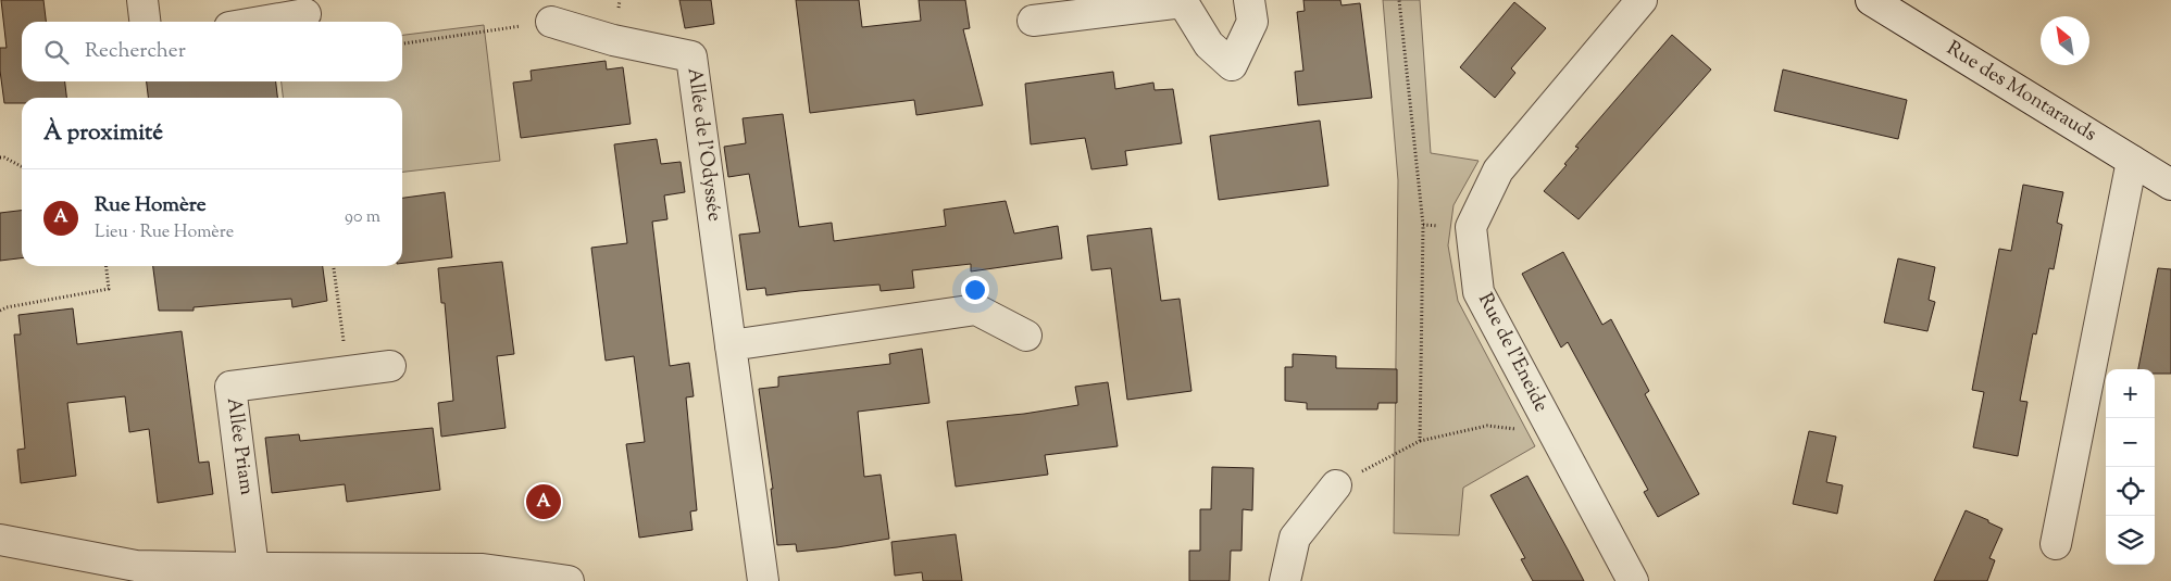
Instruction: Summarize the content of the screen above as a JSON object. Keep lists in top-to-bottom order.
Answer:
{
  "streets": {
    "street": [
      "Rue des Montarauds",
      "Allée de l'Odyssée",
      "Rue de l'Eneide",
      "Allée Priam"
    ]
  },
  "north": "top left",
  "page": {
    "search": "Rechercher",
    "heading": "À proximité",
    "list": [
      {
        "mark": "A",
        "name": "Rue Homère",
        "note": "Lieu · Rue Homère",
        "value": "90 m"
      }
    ],
    "map_buttons": ["+", "−"],
    "pins": "A"
  }
}
